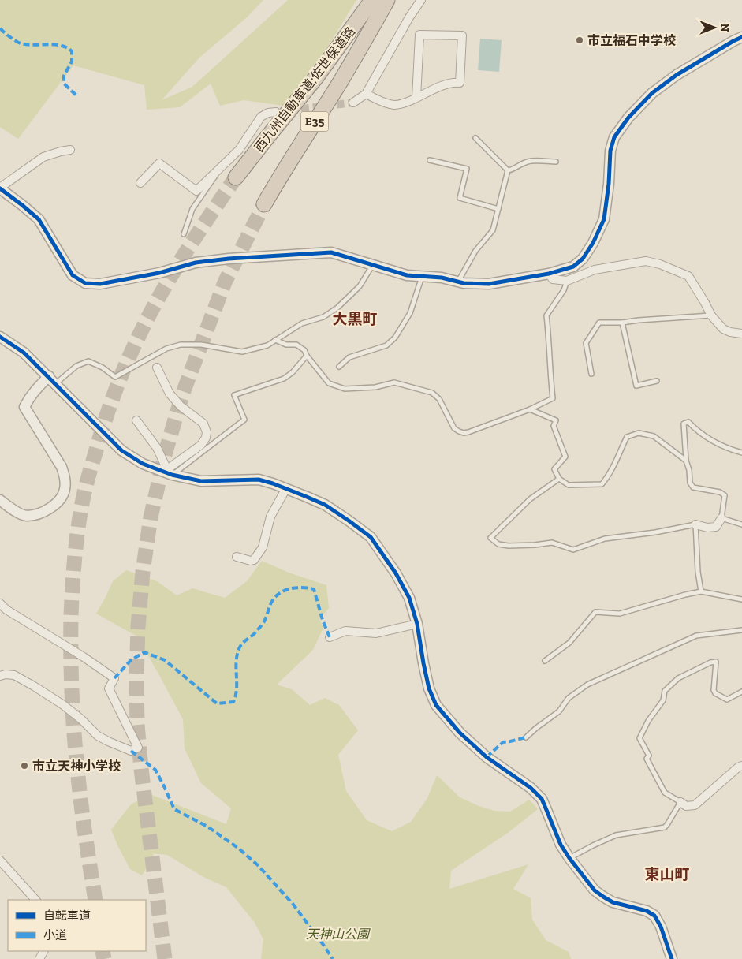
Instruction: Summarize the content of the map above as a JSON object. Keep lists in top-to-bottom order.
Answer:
{
  "streets": {
    "highway": ["西九州自動車道;佐世保道路", "E35"]
  },
  "districts": ["大黒町", "東山町"],
  "parks": ["天神山公園"],
  "places": ["市立福石中学校", "市立天神小学校"],
  "legend": ["自転車道", "小道"],
  "north": "right"
}
